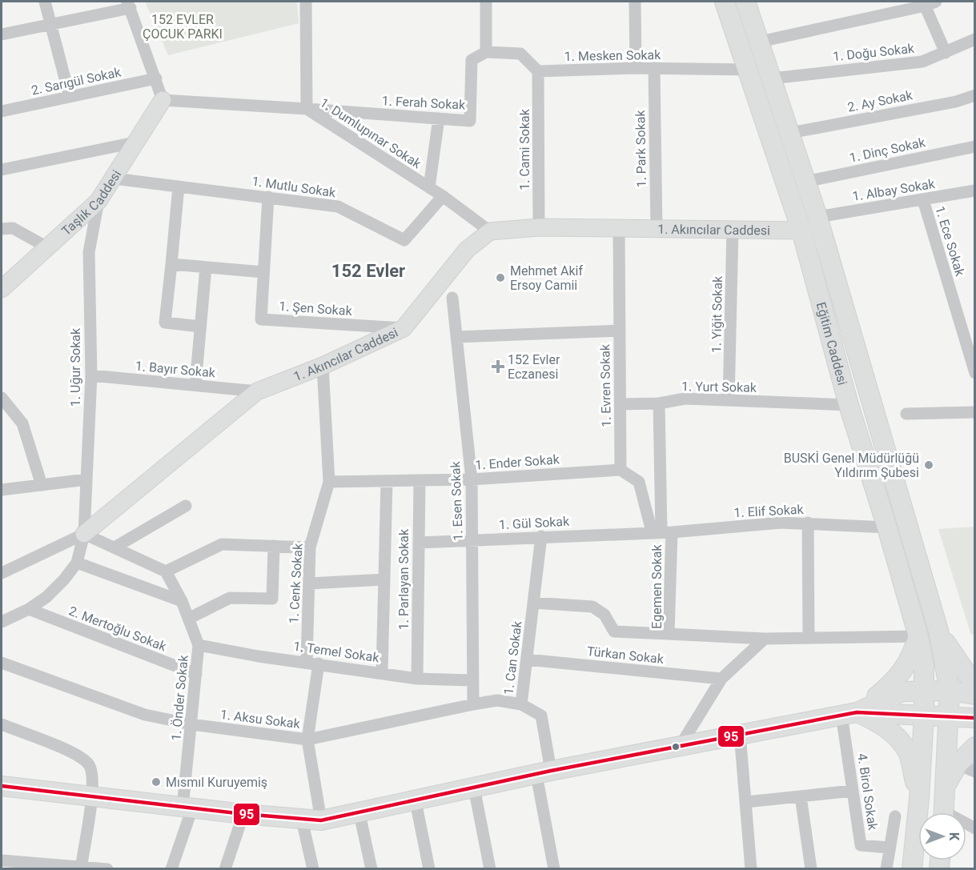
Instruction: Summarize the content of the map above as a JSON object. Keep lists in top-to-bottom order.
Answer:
{
  "streets": {
    "main road": ["Eğitim Caddesi"],
    "street": [
      "1. Doğu Sokak",
      "1. Mesken Sokak",
      "2. Sarıgül Sokak",
      "2. Ay Sokak",
      "1. Ferah Sokak",
      "1. Dumlupınar Sokak",
      "1. Park Sokak",
      "1. Cami Sokak",
      "1. Dinç Sokak",
      "1. Mutlu Sokak",
      "1. Albay Sokak",
      "Taşlık Caddesi",
      "1. Akıncılar Caddesi",
      "1. Ece Sokak",
      "1. Şen Sokak",
      "1. Yiğit Sokak",
      "1. Uğur Sokak",
      "1. Bayır Sokak",
      "1. Evren Sokak",
      "1. Yurt Sokak",
      "1. Ender Sokak",
      "1. Esen Sokak",
      "1. Elif Sokak",
      "1. Gül Sokak",
      "1. Parlayan Sokak",
      "1. Cenk Sokak",
      "Egemen Sokak",
      "2. Mertoğlu Sokak",
      "1. Temel Sokak",
      "Türkan Sokak",
      "1. Can Sokak",
      "1. Önder Sokak",
      "1. Aksu Sokak",
      "4. Birol Sokak"
    ]
  },
  "crossings": [
    ["1. Doğu Sokak", "Eğitim Caddesi"],
    ["1. Mesken Sokak", "1. Park Sokak"],
    ["1. Mesken Sokak", "1. Cami Sokak"],
    ["1. Mesken Sokak", "Eğitim Caddesi"],
    ["2. Ay Sokak", "Eğitim Caddesi"],
    ["1. Ferah Sokak", "1. Dumlupınar Sokak"],
    ["1. Dumlupınar Sokak", "1. Mutlu Sokak"],
    ["1. Dumlupınar Sokak", "Taşlık Caddesi"],
    ["1. Dumlupınar Sokak", "1. Akıncılar Caddesi"],
    ["1. Park Sokak", "1. Akıncılar Caddesi"],
    ["1. Cami Sokak", "1. Akıncılar Caddesi"],
    ["1. Dinç Sokak", "Eğitim Caddesi"],
    ["1. Mutlu Sokak", "Taşlık Caddesi"],
    ["1. Mutlu Sokak", "1. Şen Sokak"],
    ["1. Albay Sokak", "1. Ece Sokak"],
    ["1. Albay Sokak", "Eğitim Caddesi"],
    ["Taşlık Caddesi", "1. Uğur Sokak"],
    ["1. Akıncılar Caddesi", "1. Şen Sokak"],
    ["1. Akıncılar Caddesi", "1. Yiğit Sokak"],
    ["1. Akıncılar Caddesi", "Eğitim Caddesi"],
    ["1. Akıncılar Caddesi", "1. Uğur Sokak"],
    ["1. Akıncılar Caddesi", "1. Bayır Sokak"],
    ["1. Akıncılar Caddesi", "1. Evren Sokak"],
    ["1. Akıncılar Caddesi", "1. Cenk Sokak"],
    ["1. Yiğit Sokak", "1. Yurt Sokak"],
    ["Eğitim Caddesi", "1. Yurt Sokak"],
    ["Eğitim Caddesi", "1. Elif Sokak"],
    ["Eğitim Caddesi", "Egemen Sokak"],
    ["1. Uğur Sokak", "1. Bayır Sokak"],
    ["1. Evren Sokak", "1. Yurt Sokak"],
    ["1. Evren Sokak", "1. Ender Sokak"],
    ["1. Ender Sokak", "1. Esen Sokak"],
    ["1. Ender Sokak", "1. Parlayan Sokak"],
    ["1. Ender Sokak", "1. Cenk Sokak"],
    ["1. Esen Sokak", "1. Gül Sokak"],
    ["1. Esen Sokak", "1. Temel Sokak"],
    ["1. Esen Sokak", "1. Aksu Sokak"],
    ["1. Elif Sokak", "1. Gül Sokak"],
    ["1. Elif Sokak", "Egemen Sokak"],
    ["1. Gül Sokak", "1. Parlayan Sokak"],
    ["1. Gül Sokak", "Egemen Sokak"],
    ["1. Gül Sokak", "1. Can Sokak"],
    ["1. Parlayan Sokak", "1. Temel Sokak"],
    ["1. Cenk Sokak", "1. Temel Sokak"],
    ["1. Cenk Sokak", "1. Aksu Sokak"],
    ["2. Mertoğlu Sokak", "1. Önder Sokak"],
    ["1. Temel Sokak", "1. Önder Sokak"],
    ["Türkan Sokak", "1. Can Sokak"],
    ["1. Can Sokak", "1. Aksu Sokak"],
    ["1. Önder Sokak", "1. Aksu Sokak"]
  ],
  "districts": ["152 Evler"],
  "parks": ["152 EVLER ÇOCUK PARKI"],
  "places": {
    "other": ["Mehmet Akif Ersoy Camii", "BUSKİ Genel Müdürlüğü Yıldırım Şubesi", "Mısmıl Kuruyemiş"],
    "health": ["152 Evler Eczanesi"]
  },
  "lines": ["transit line 95"],
  "north": "right"
}
